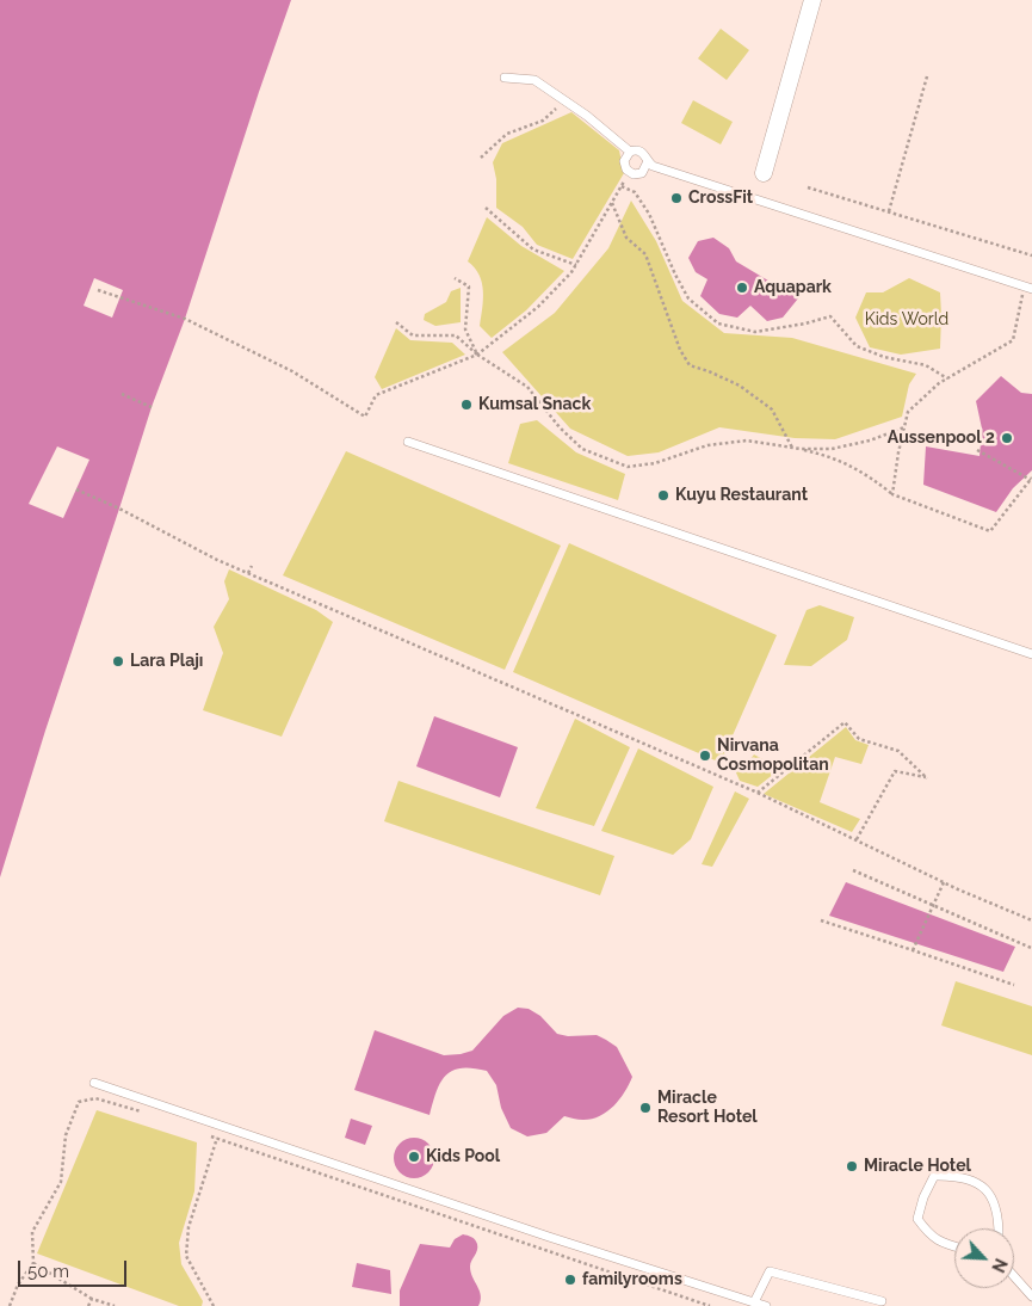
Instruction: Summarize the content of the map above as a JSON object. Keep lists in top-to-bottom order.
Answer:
{
  "parks": ["Kids World"],
  "places": [
    "CrossFit",
    "Aquapark",
    "Kumsal Snack",
    "Aussenpool 2",
    "Kuyu Restaurant",
    "Lara Plajı",
    "Nirvana Cosmopolitan",
    "Miracle Resort Hotel",
    "Kids Pool",
    "Miracle Hotel",
    "familyrooms"
  ],
  "scale_bar": "50 m",
  "north": "bottom right"
}
